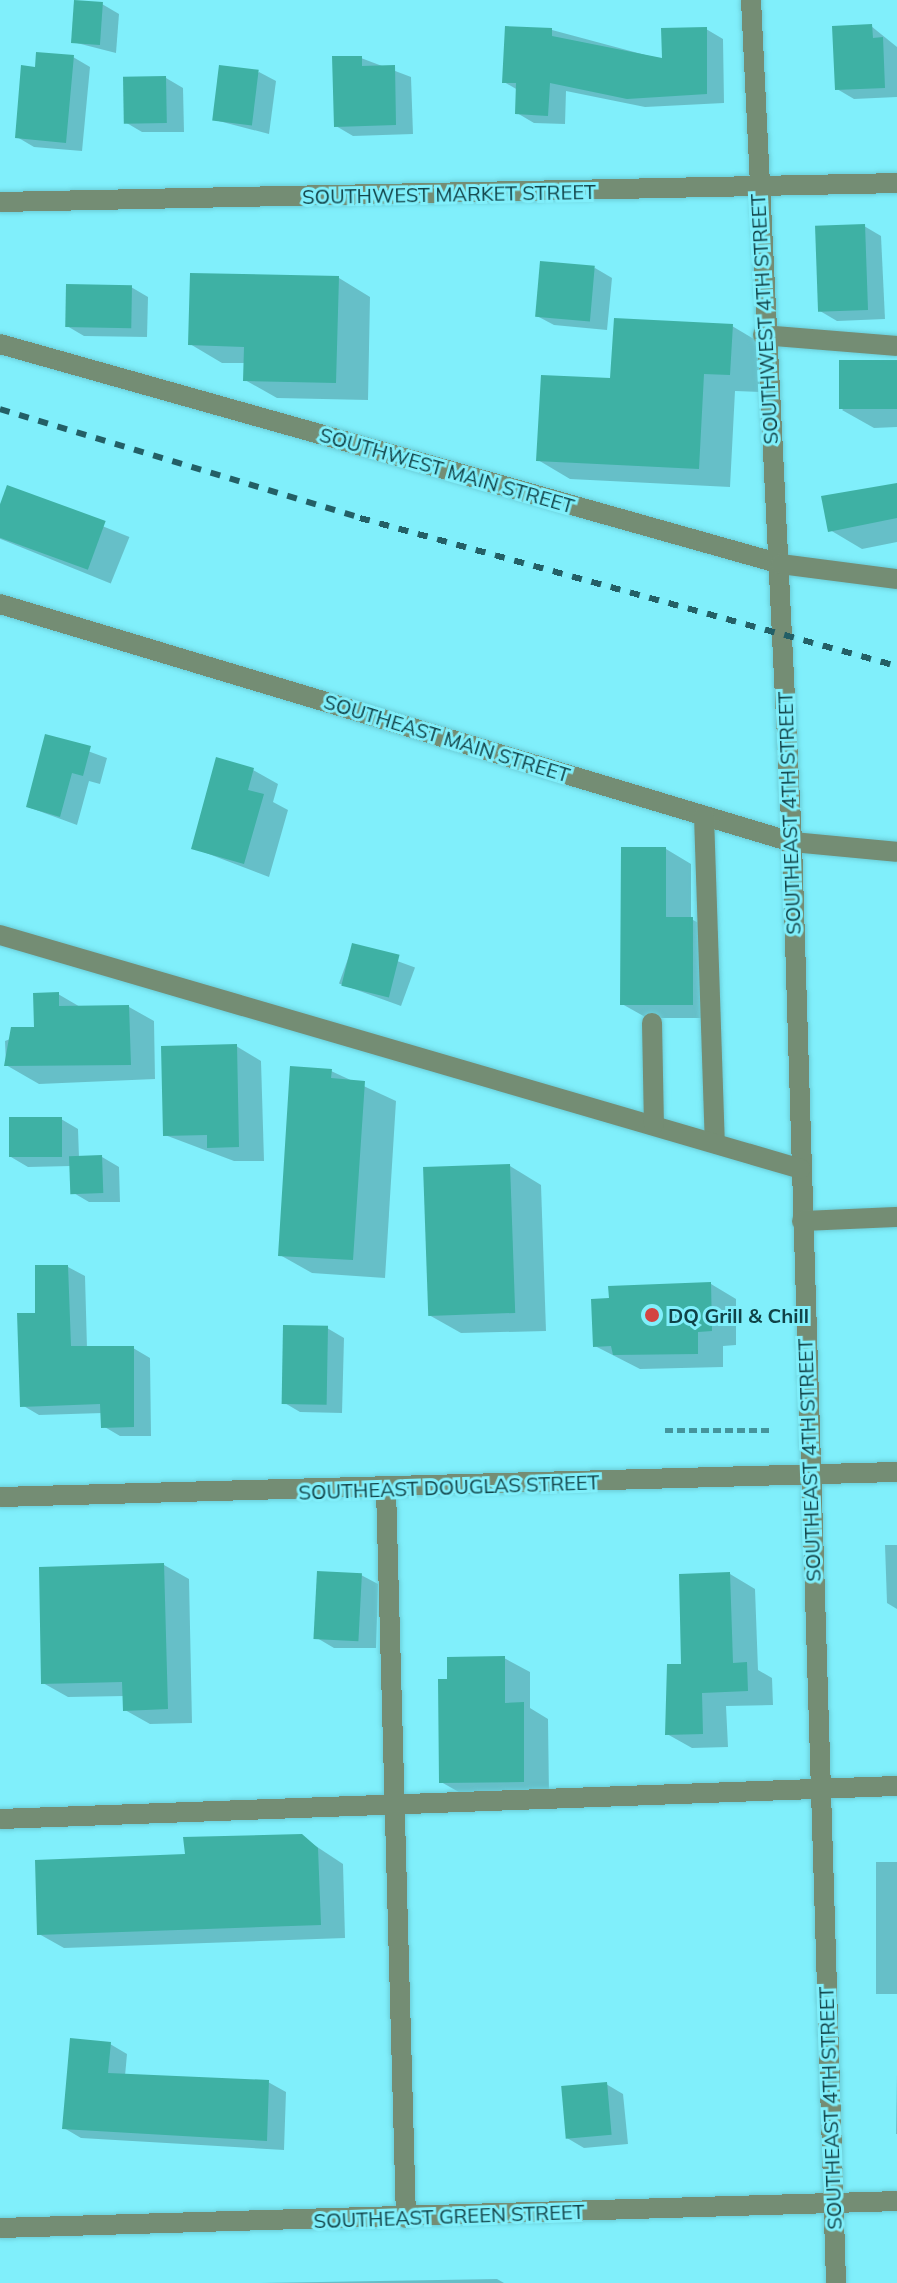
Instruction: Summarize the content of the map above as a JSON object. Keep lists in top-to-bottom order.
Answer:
{
  "streets": {
    "street": [
      "SOUTHWEST MARKET STREET",
      "SOUTHWEST 4TH STREET",
      "SOUTHWEST MAIN STREET",
      "SOUTHEAST MAIN STREET",
      "SOUTHEAST 4TH STREET",
      "SOUTHEAST DOUGLAS STREET",
      "SOUTHEAST GREEN STREET"
    ]
  },
  "crossings": [
    ["SOUTHWEST MARKET STREET", "SOUTHWEST 4TH STREET"],
    ["SOUTHWEST 4TH STREET", "SOUTHWEST MAIN STREET"],
    ["SOUTHWEST 4TH STREET", "SOUTHEAST 4TH STREET"],
    ["SOUTHEAST MAIN STREET", "SOUTHEAST 4TH STREET"],
    ["SOUTHEAST 4TH STREET", "SOUTHEAST DOUGLAS STREET"],
    ["SOUTHEAST 4TH STREET", "SOUTHEAST GREEN STREET"]
  ],
  "places": ["DQ Grill & Chill"]
}
